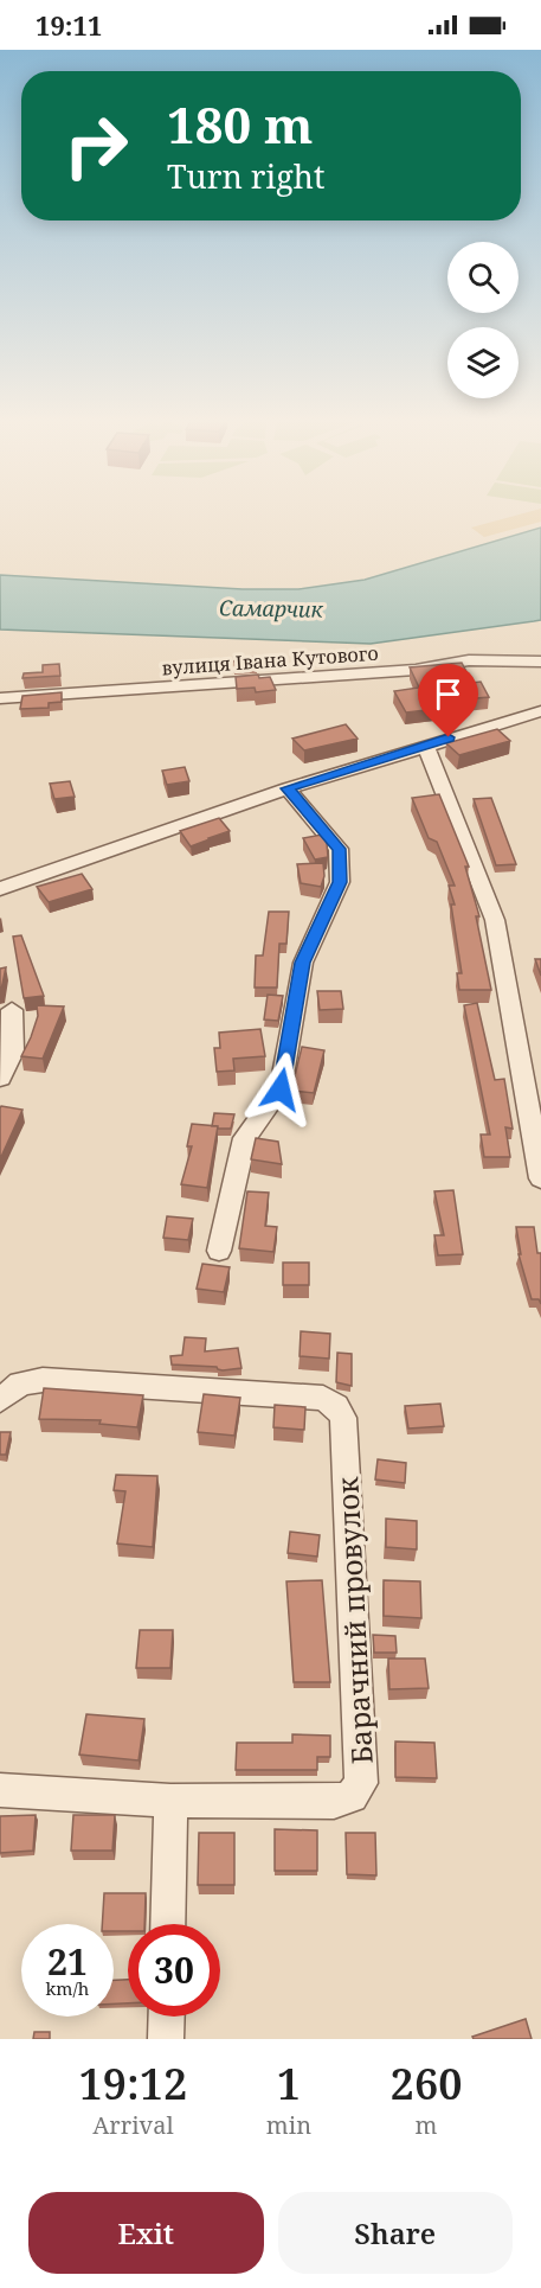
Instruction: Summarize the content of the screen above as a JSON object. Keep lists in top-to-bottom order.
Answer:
{
  "streets": {
    "street": ["вулиця Івана Кутового", "Барачний провулок"]
  },
  "water": ["Самарчик"],
  "page": {
    "status": "19:11",
    "turn": ["180 m", "Turn right"],
    "speed": "21 km/h",
    "limit": "30",
    "eta": [
      "19:12",
      "Arrival",
      "1",
      "min",
      "260",
      "m"
    ],
    "buttons": ["Exit", "Share"]
  }
}
